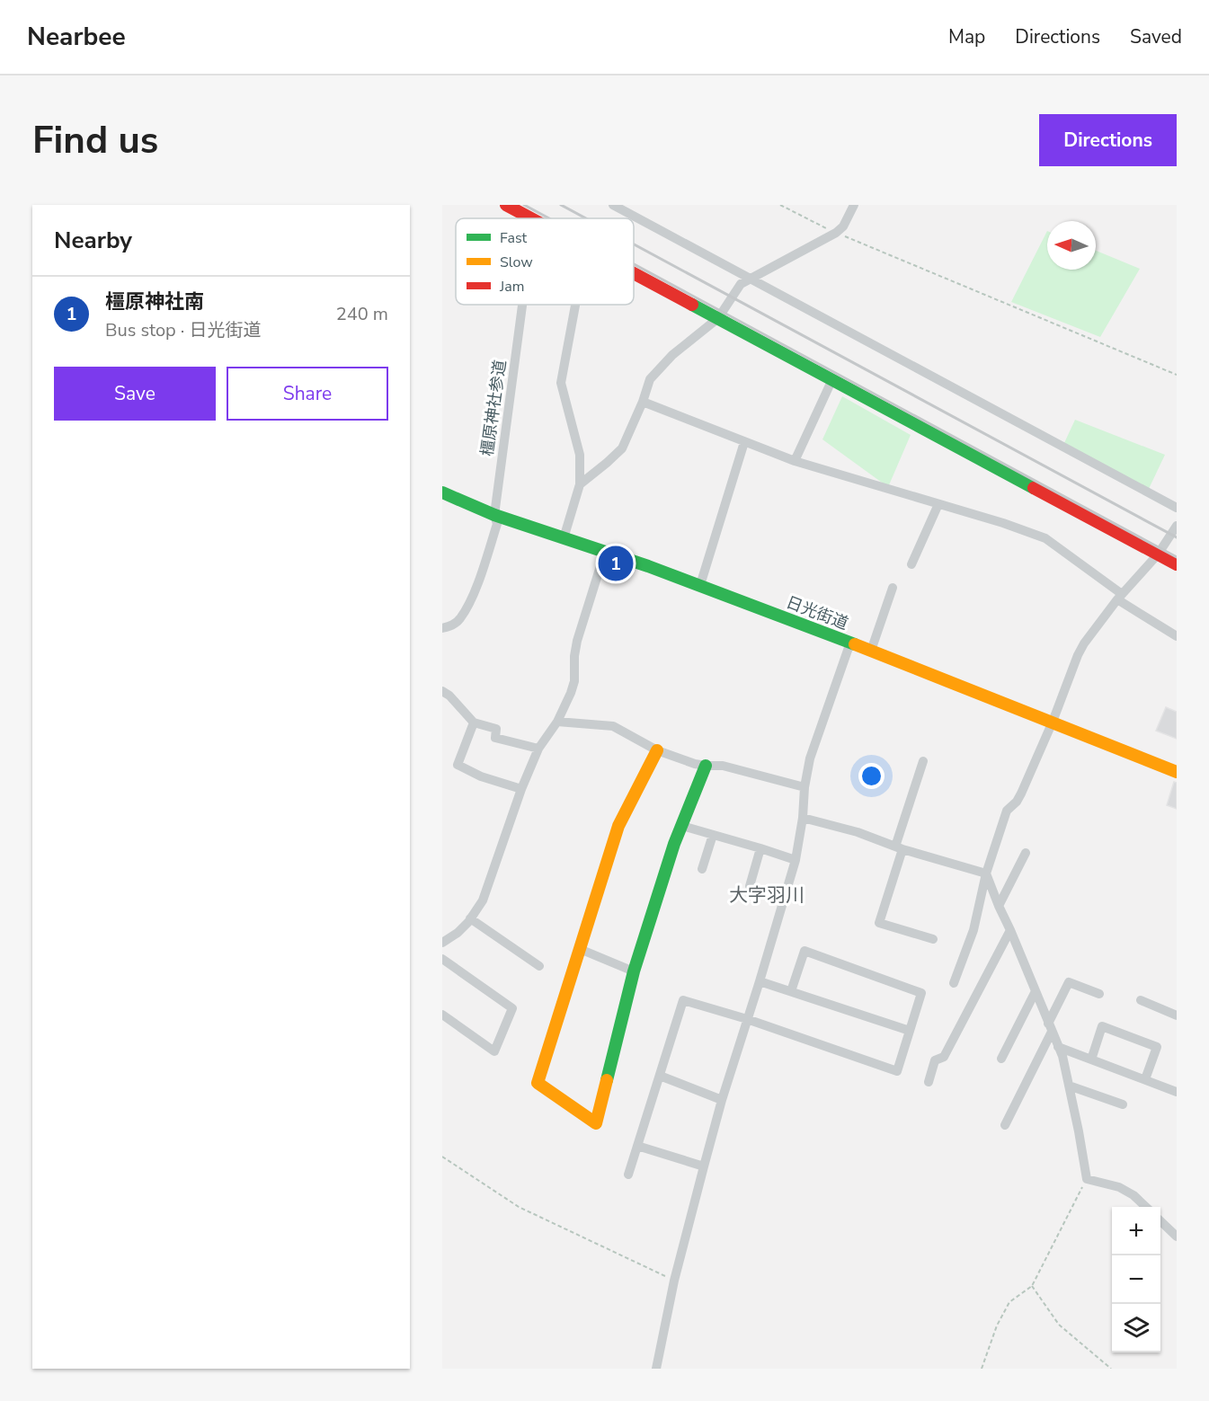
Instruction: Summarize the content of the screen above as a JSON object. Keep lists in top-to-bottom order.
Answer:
{
  "streets": {
    "main road": ["日光街道"],
    "street": ["橿原神社参道"]
  },
  "crossings": [
    ["橿原神社参道", "日光街道"]
  ],
  "districts": ["大字羽川"],
  "legend": ["Fast", "Slow", "Jam"],
  "north": "left",
  "page": {
    "header": "Nearbee",
    "nav": ["Map", "Directions", "Saved"],
    "buttons": [
      "Directions",
      ["Save", "Share"]
    ],
    "title": "Find us",
    "heading": "Nearby",
    "list": [
      {
        "mark": "1",
        "name": "橿原神社南",
        "note": "Bus stop · 日光街道",
        "value": "240 m"
      }
    ],
    "pins": "1",
    "map_buttons": ["+", "−"]
  }
}
